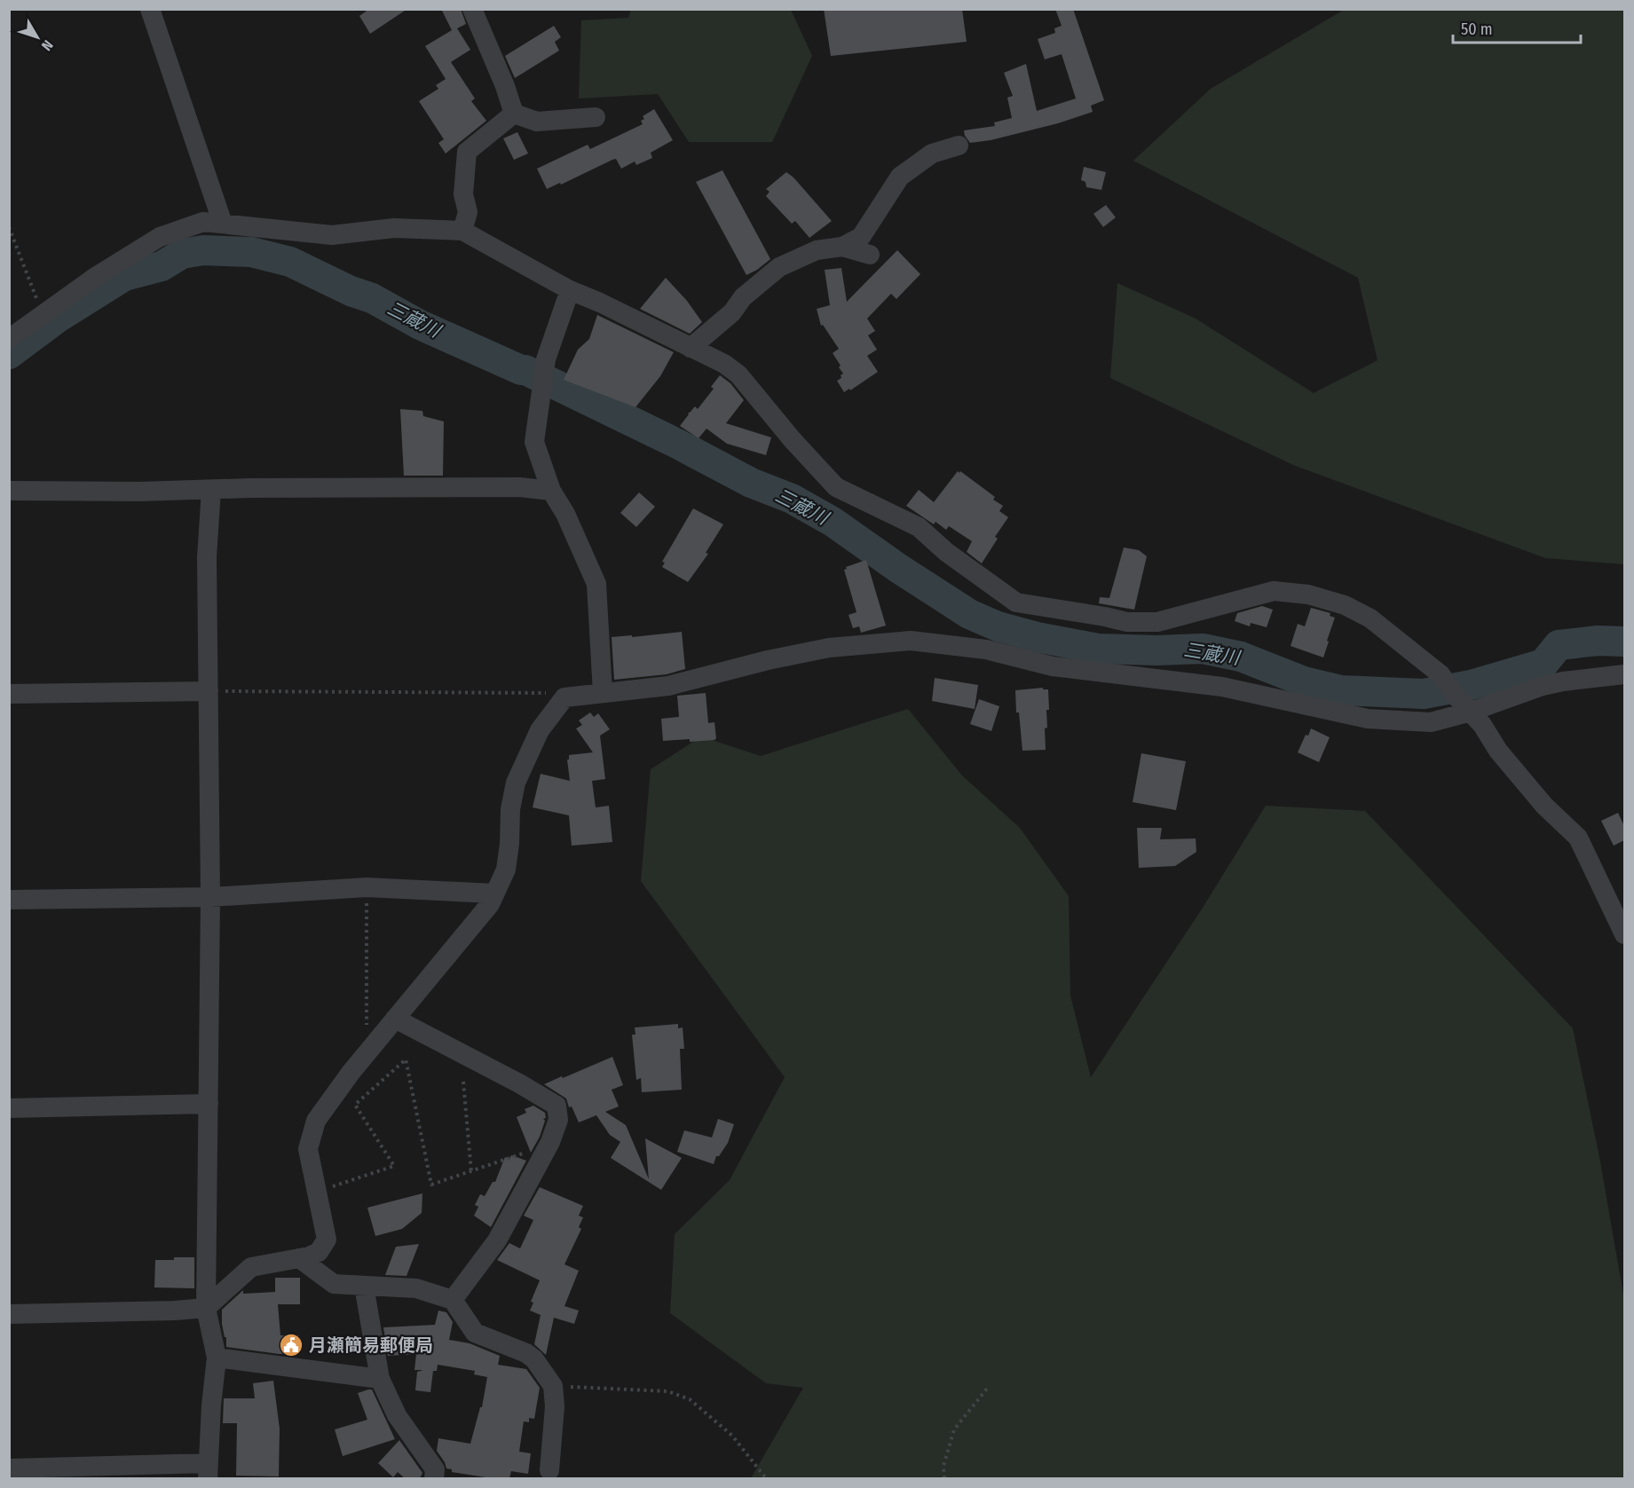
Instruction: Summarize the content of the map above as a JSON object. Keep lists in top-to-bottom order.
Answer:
{
  "water": ["三蔵川"],
  "places": {
    "public building": ["月瀬簡易郵便局"]
  },
  "scale_bar": "50 m",
  "north": "bottom right"
}
